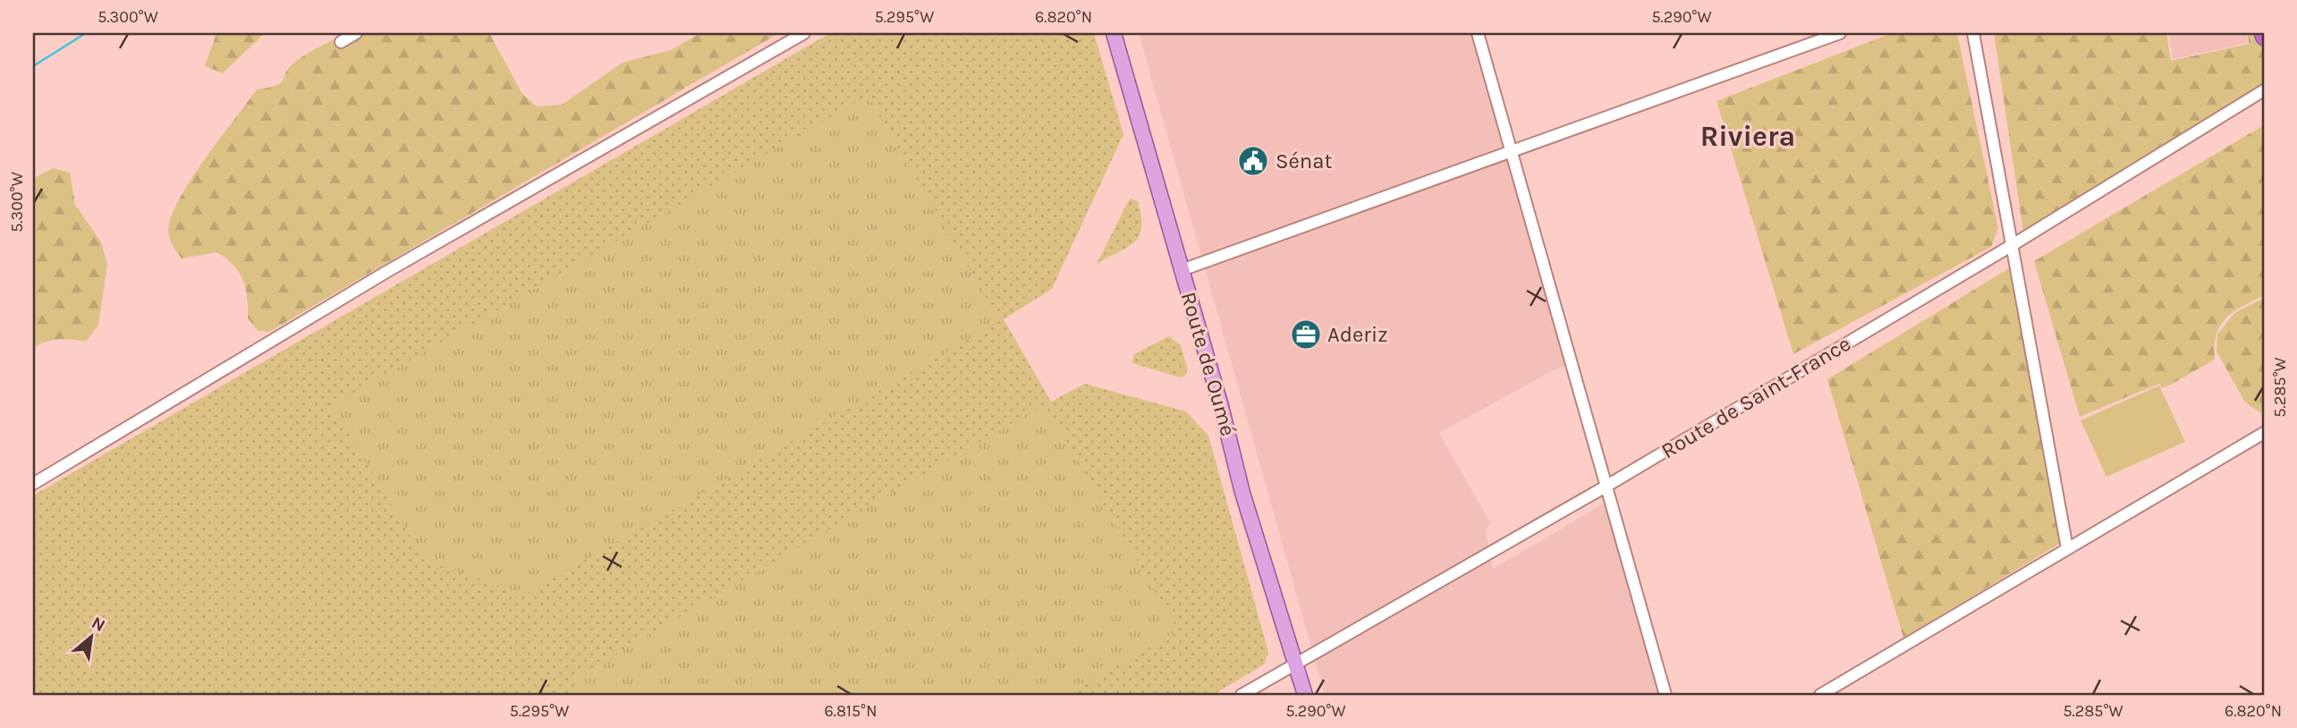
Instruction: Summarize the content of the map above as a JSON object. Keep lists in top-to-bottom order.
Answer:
{
  "streets": {
    "main road": ["Route de Oumé"],
    "street": ["Route de Saint-France"]
  },
  "crossings": [
    ["Route de Oumé", "Route de Saint-France"]
  ],
  "districts": ["Riviera"],
  "places": {
    "public building": ["Sénat"],
    "office": ["Aderiz"]
  },
  "north": "top right",
  "coordinates": [
    "5.300°W",
    "5.295°W",
    "6.820°N",
    "5.290°W",
    "5.285°W",
    "6.815°N"
  ]
}
